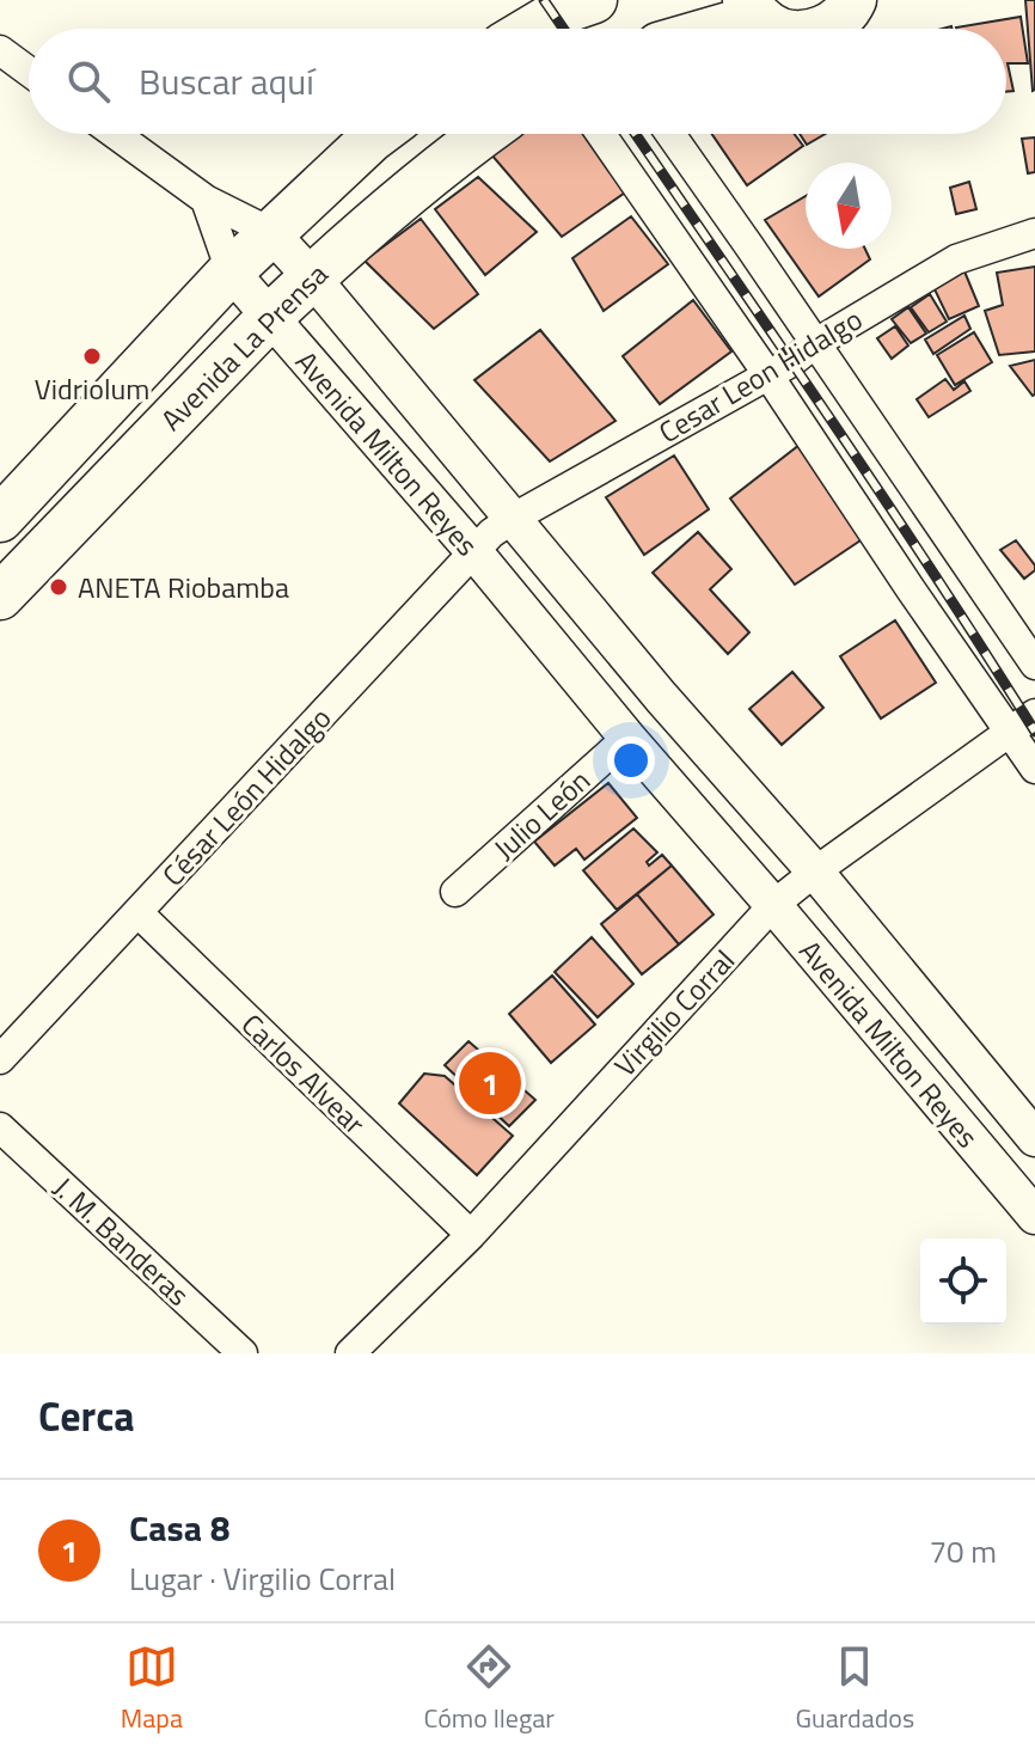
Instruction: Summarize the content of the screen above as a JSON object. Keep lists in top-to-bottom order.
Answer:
{
  "streets": {
    "main road": ["Avenida La Prensa"],
    "street": [
      "Cesar Leon Hidalgo",
      "Avenida Milton Reyes",
      "César León Hidalgo",
      "Julio León",
      "Virgilio Corral",
      "Carlos Alvear",
      "J. M. Banderas"
    ]
  },
  "crossings": [
    ["Avenida La Prensa", "Avenida Milton Reyes"],
    ["Cesar Leon Hidalgo", "Avenida Milton Reyes"],
    ["Cesar Leon Hidalgo", "César León Hidalgo"],
    ["Avenida Milton Reyes", "César León Hidalgo"],
    ["Avenida Milton Reyes", "Julio León"],
    ["Avenida Milton Reyes", "Virgilio Corral"],
    ["César León Hidalgo", "Carlos Alvear"],
    ["Virgilio Corral", "Carlos Alvear"]
  ],
  "places": ["Vidriolum", "ANETA Riobamba"],
  "north": "bottom",
  "page": {
    "search": "Buscar aquí",
    "pins": "1",
    "heading": "Cerca",
    "list": [
      {
        "mark": "1",
        "name": "Casa 8",
        "note": "Lugar · Virgilio Corral",
        "value": "70 m"
      }
    ],
    "nav": ["Mapa", "Cómo llegar", "Guardados"]
  }
}
